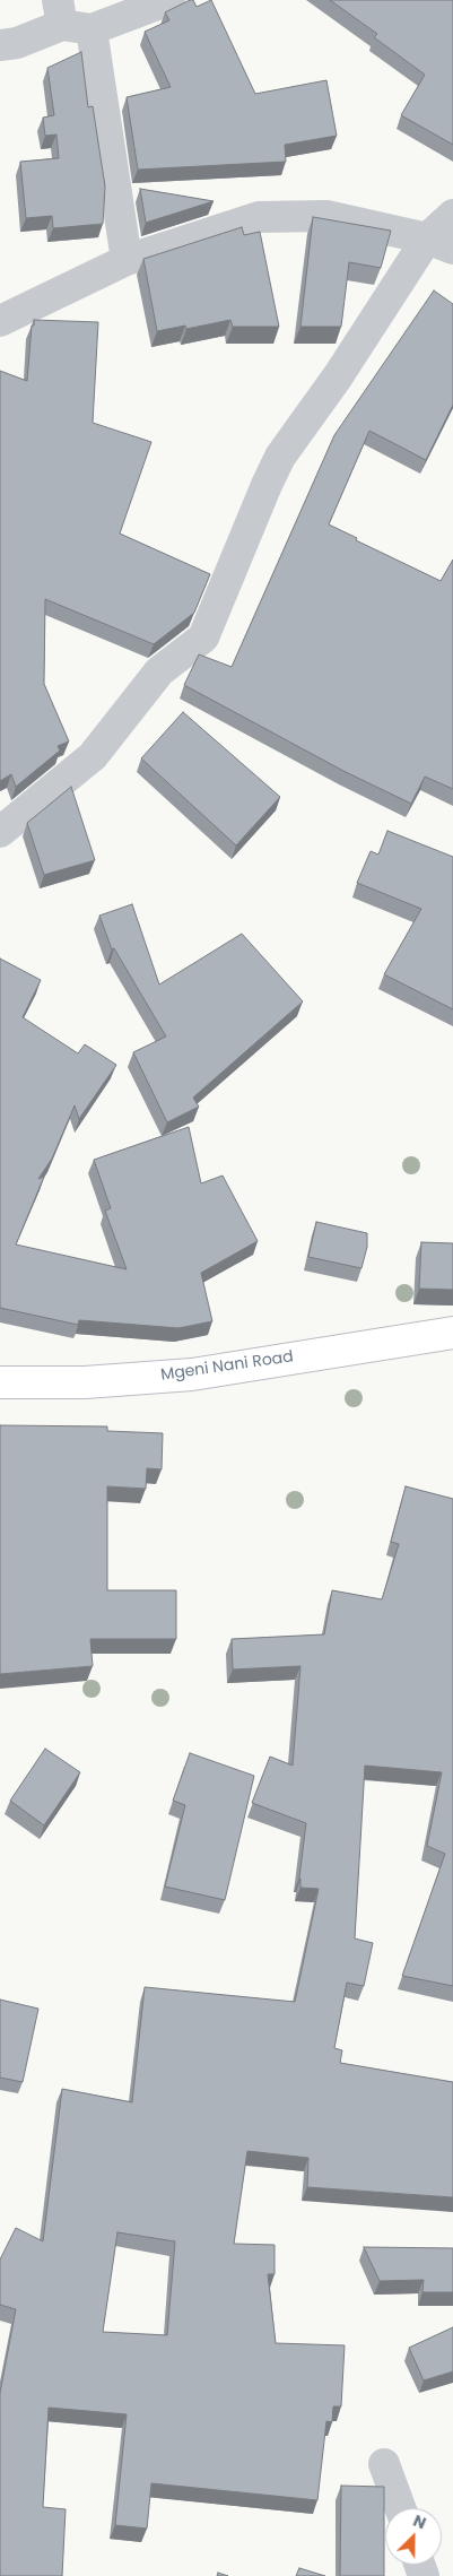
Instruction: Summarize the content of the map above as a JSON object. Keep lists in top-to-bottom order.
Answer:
{
  "streets": {
    "street": ["Mgeni Nani Road"]
  },
  "north": "top right"
}
